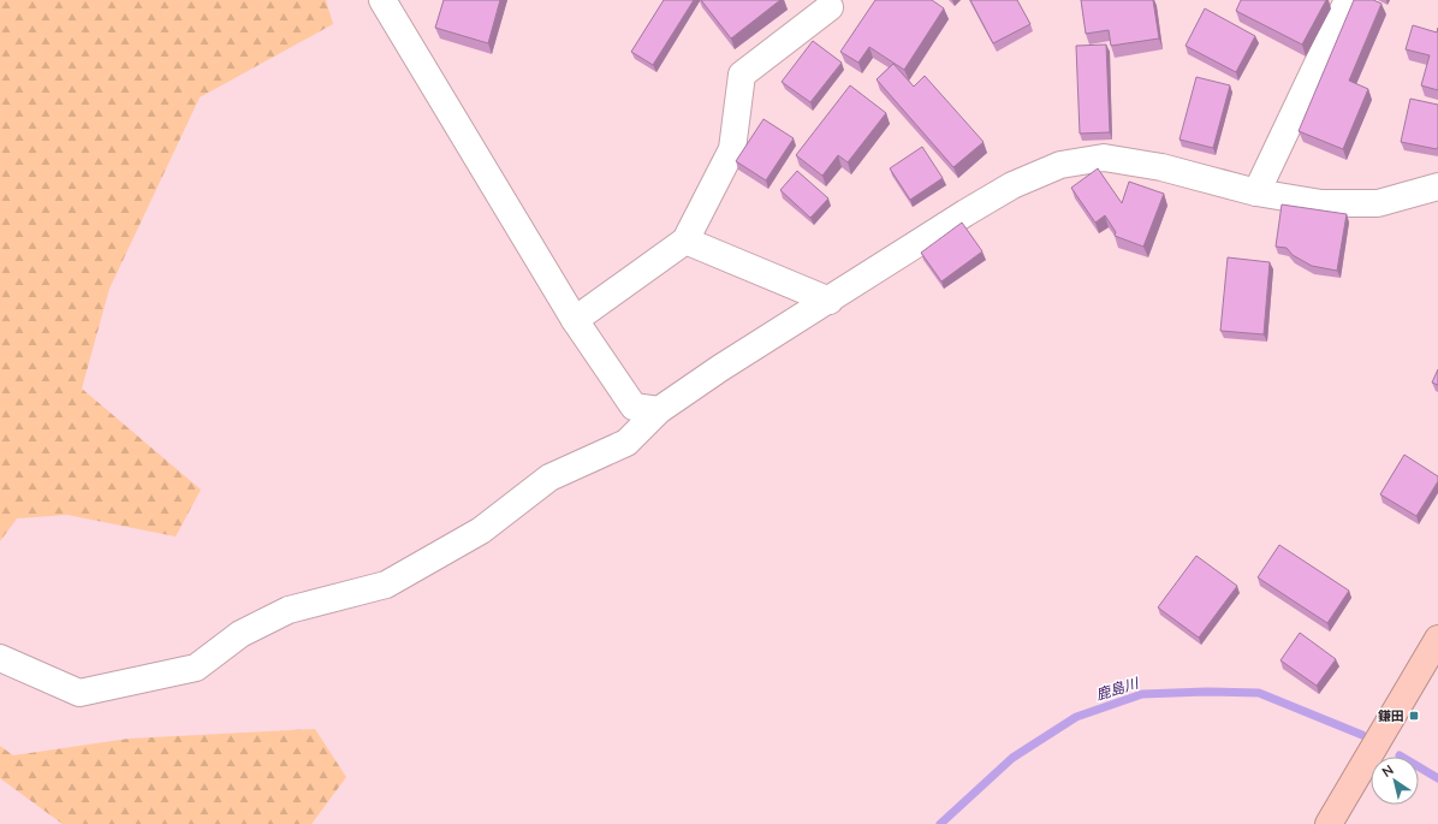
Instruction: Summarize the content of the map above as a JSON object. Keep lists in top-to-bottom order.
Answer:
{
  "water": ["鹿島川"],
  "places": {
    "transit": ["鎌田"]
  },
  "north": "top left"
}
